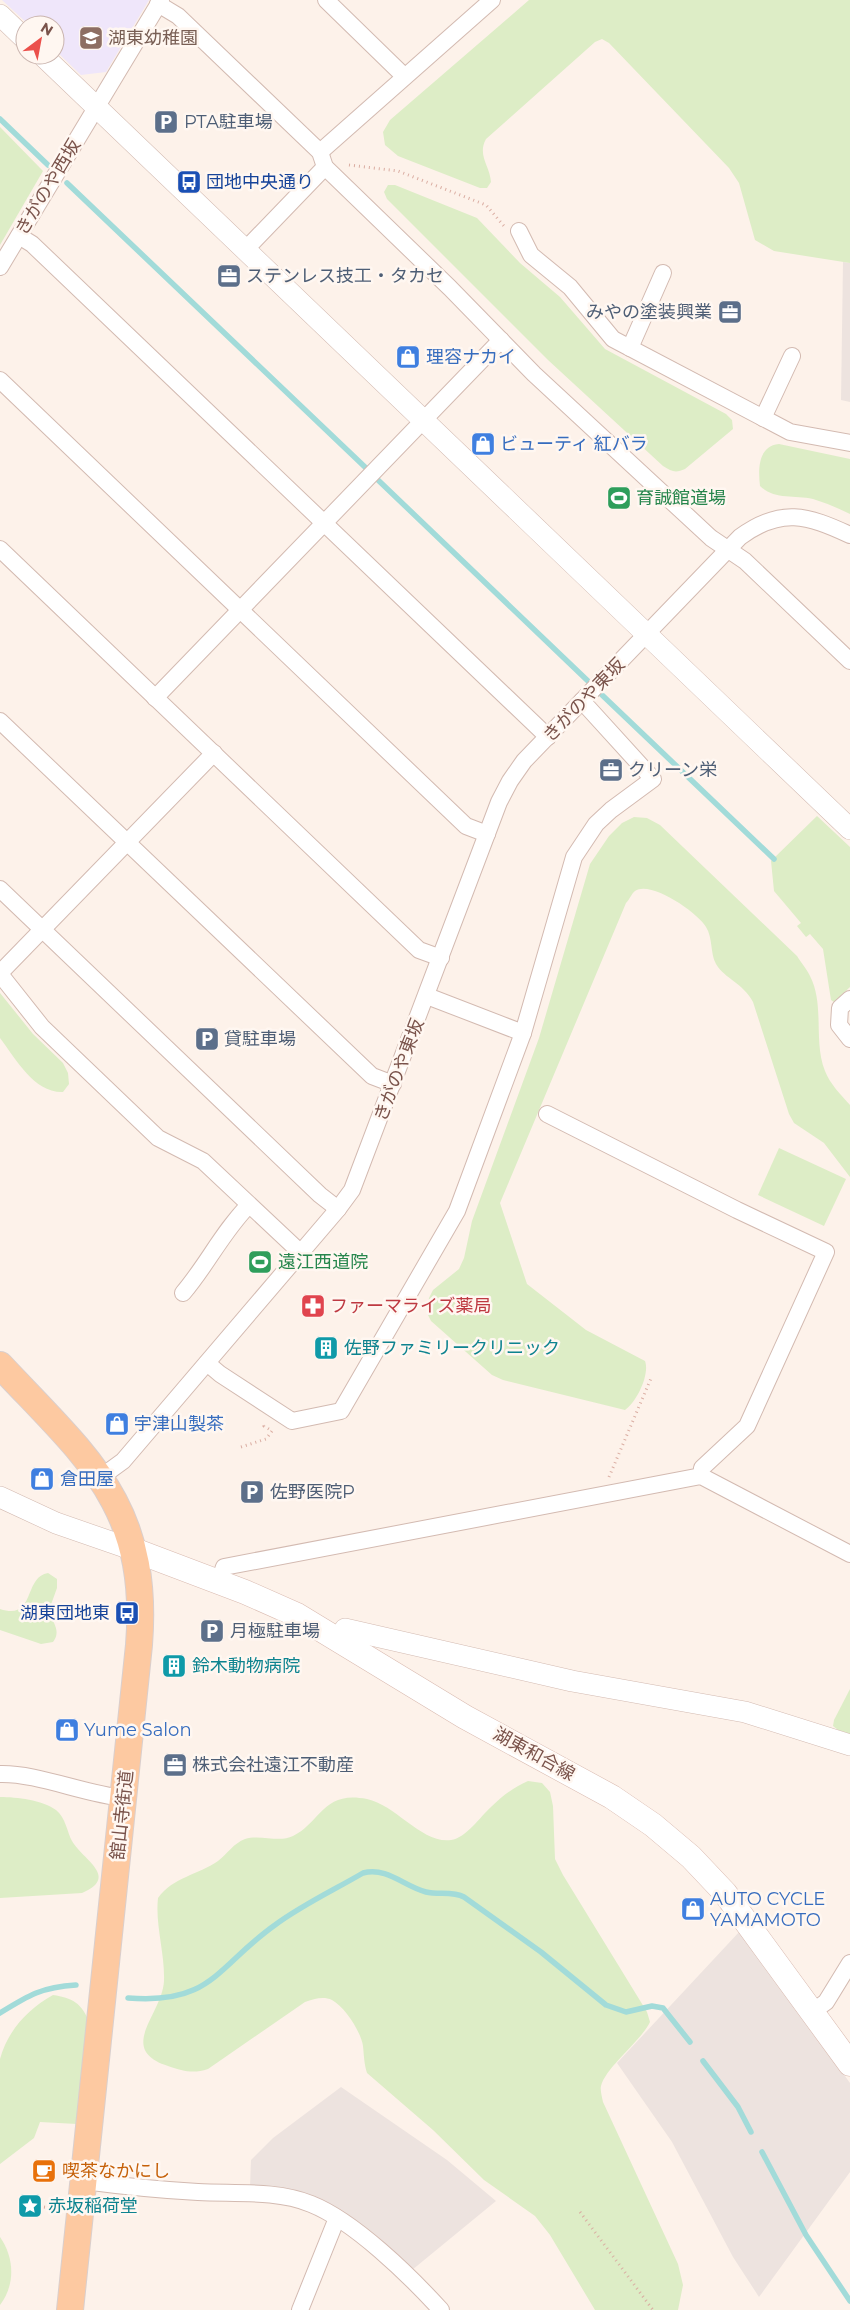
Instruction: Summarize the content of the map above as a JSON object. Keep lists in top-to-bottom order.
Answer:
{
  "streets": {
    "main road": ["湖東和合線", "舘山寺街道"],
    "street": ["きがのや西坂", "きがのや東坂"]
  },
  "crossings": [
    ["きがのや東坂", "舘山寺街道"],
    ["湖東和合線", "舘山寺街道"]
  ],
  "places": {
    "school or university": ["湖東幼稚園"],
    "parking": [
      "PTA駐車場",
      "貸駐車場",
      "佐野医院P",
      "月極駐車場"
    ],
    "bus stop": ["団地中央通り", "湖東団地東"],
    "office": [
      "ステンレス技工・タカセ",
      "みやの塗装興業",
      "クリーン栄",
      "株式会社遠江不動産"
    ],
    "shop": [
      "理容ナカイ",
      "ビューティ 紅バラ",
      "宇津山製茶",
      "倉田屋",
      "Yume Salon",
      "AUTO CYCLE YAMAMOTO"
    ],
    "sports": ["育誠館道場", "遠江西道院"],
    "pharmacy": ["ファーマライズ薬局"],
    "building": ["佐野ファミリークリニック", "鈴木動物病院"],
    "cafe": ["喫茶なかにし"],
    "place": ["赤坂稲荷堂"]
  },
  "north": "top right"
}
